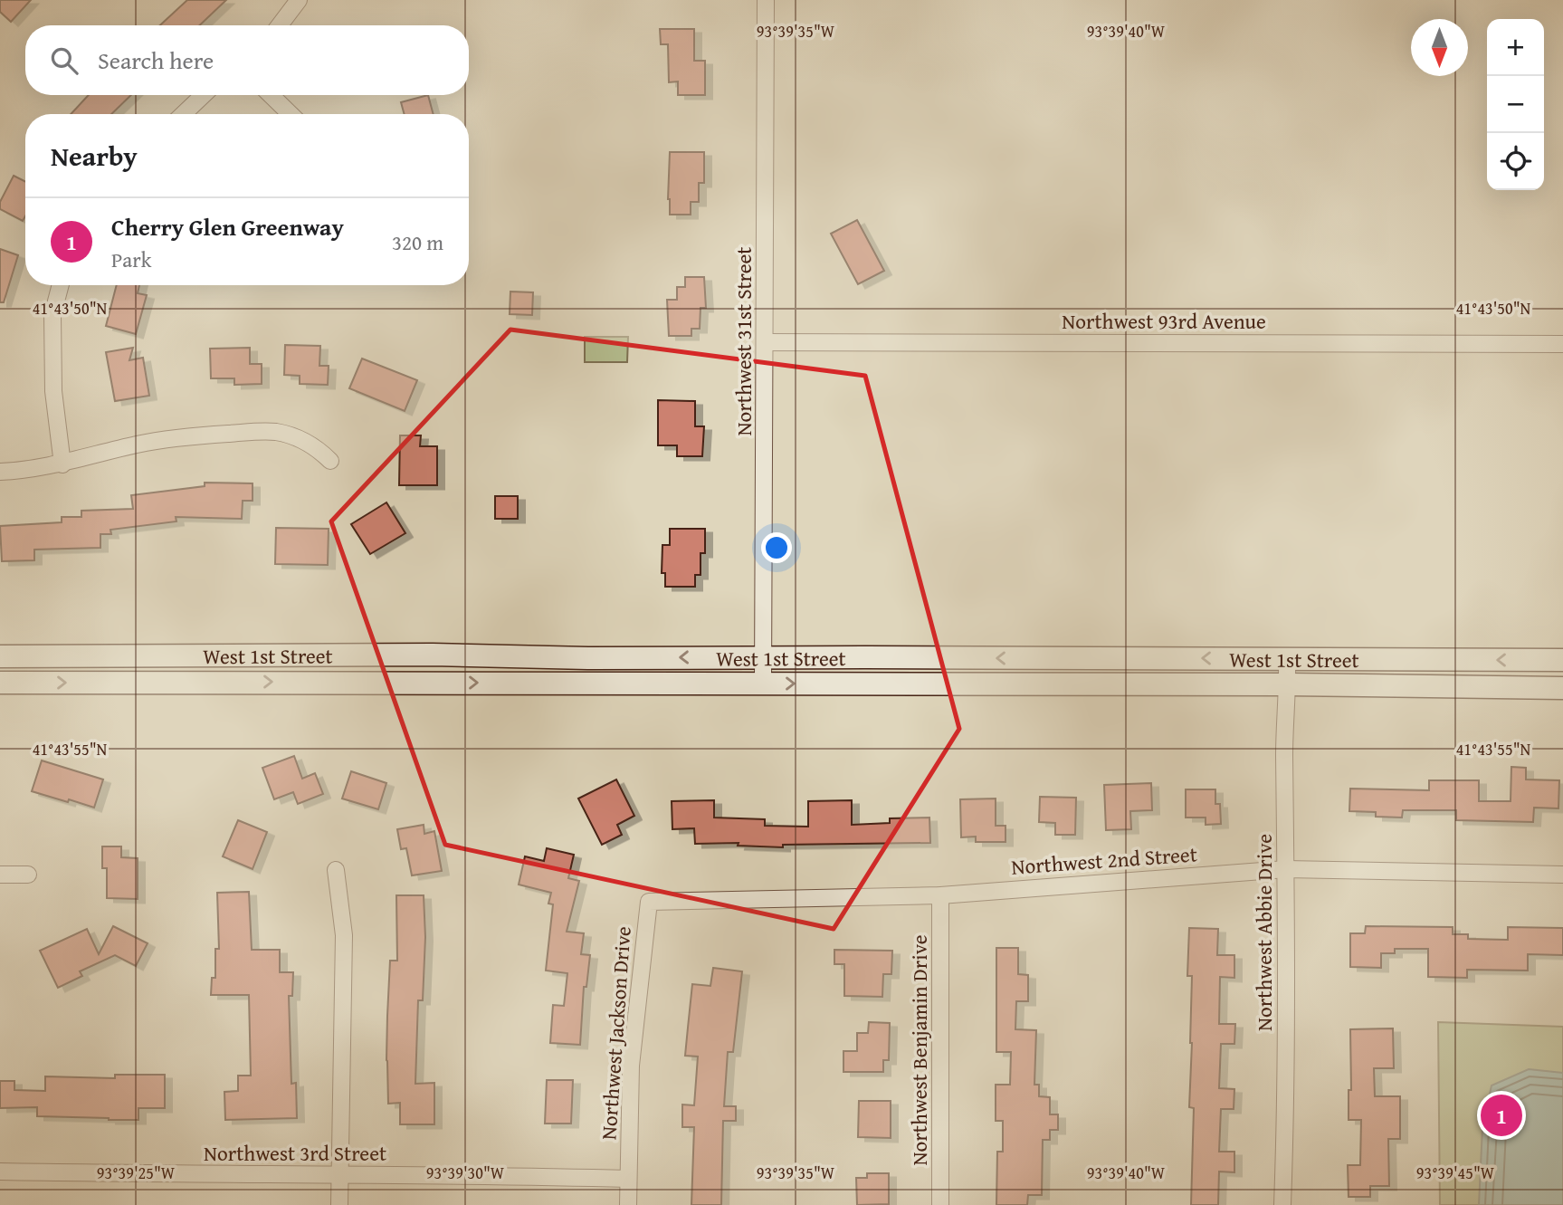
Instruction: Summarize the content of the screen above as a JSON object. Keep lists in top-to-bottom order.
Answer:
{
  "streets": {
    "main road": ["West 1st Street"],
    "street": [
      "Northwest 93rd Avenue",
      "Northwest 31st Street",
      "Northwest 2nd Street",
      "Northwest Abbie Drive",
      "Northwest Jackson Drive",
      "Northwest Benjamin Drive",
      "Northwest 3rd Street"
    ]
  },
  "crossings": [
    ["Northwest 93rd Avenue", "Northwest 31st Street"],
    ["Northwest 31st Street", "West 1st Street"],
    ["West 1st Street", "Northwest Abbie Drive"],
    ["Northwest 2nd Street", "Northwest Abbie Drive"],
    ["Northwest 2nd Street", "Northwest Jackson Drive"],
    ["Northwest 2nd Street", "Northwest Benjamin Drive"],
    ["Northwest Jackson Drive", "Northwest 3rd Street"]
  ],
  "north": "bottom",
  "page": {
    "map_buttons": ["+", "−"],
    "search": "Search here",
    "heading": "Nearby",
    "list": [
      {
        "mark": "1",
        "name": "Cherry Glen Greenway",
        "note": "Park",
        "value": "320 m"
      }
    ],
    "pins": "1"
  },
  "coordinates": [
    "93°39'35\"W",
    "93°39'40\"W",
    "41°43'50\"N",
    "41°43'55\"N",
    "93°39'25\"W",
    "93°39'30\"W",
    "93°39'45\"W"
  ]
}
